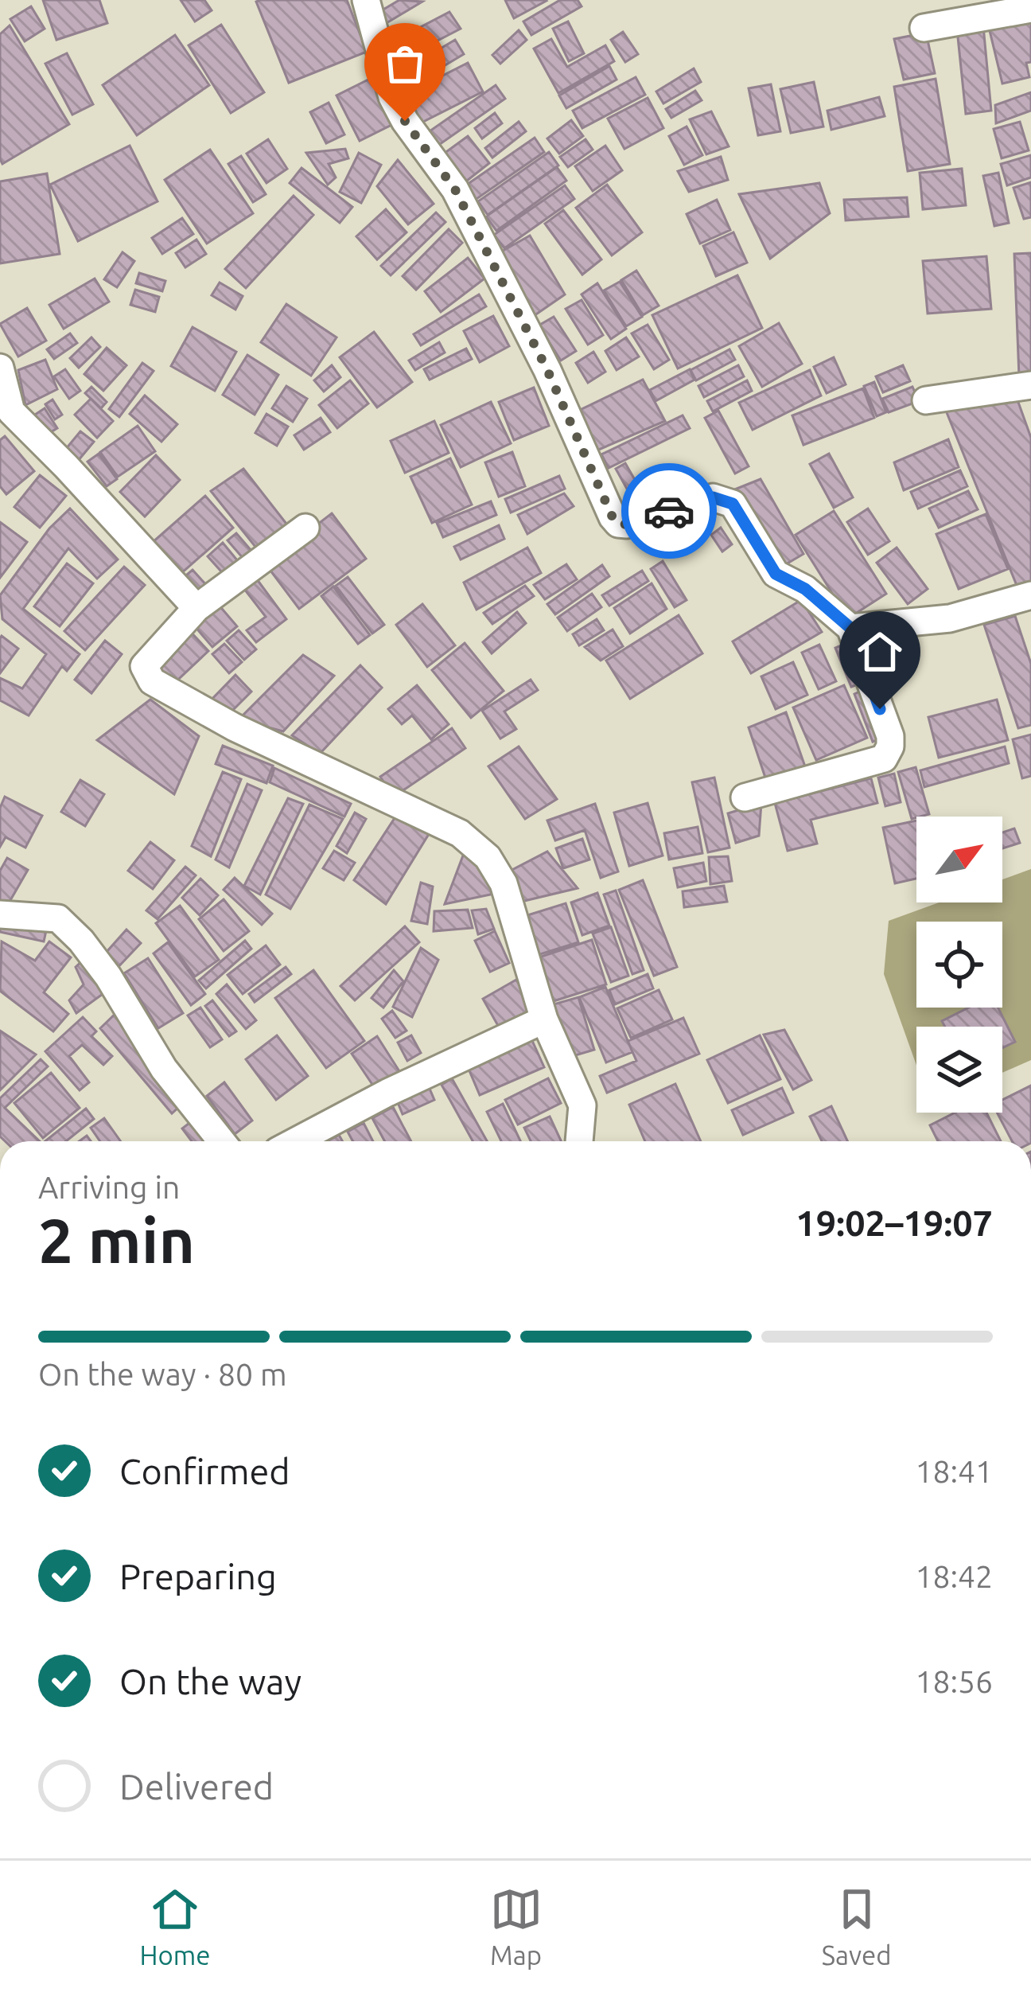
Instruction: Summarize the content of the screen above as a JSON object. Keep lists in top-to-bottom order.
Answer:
{
  "north": "top right",
  "page": {
    "heading": ["2 min", "Arriving in", "19:02–19:07"],
    "bar": "On the way · 80 m",
    "list": [
      ["Confirmed", "18:41"],
      ["Preparing", "18:42"],
      ["On the way", "18:56"],
      "Delivered"
    ],
    "tabs": ["Home", "Map", "Saved"]
  }
}
